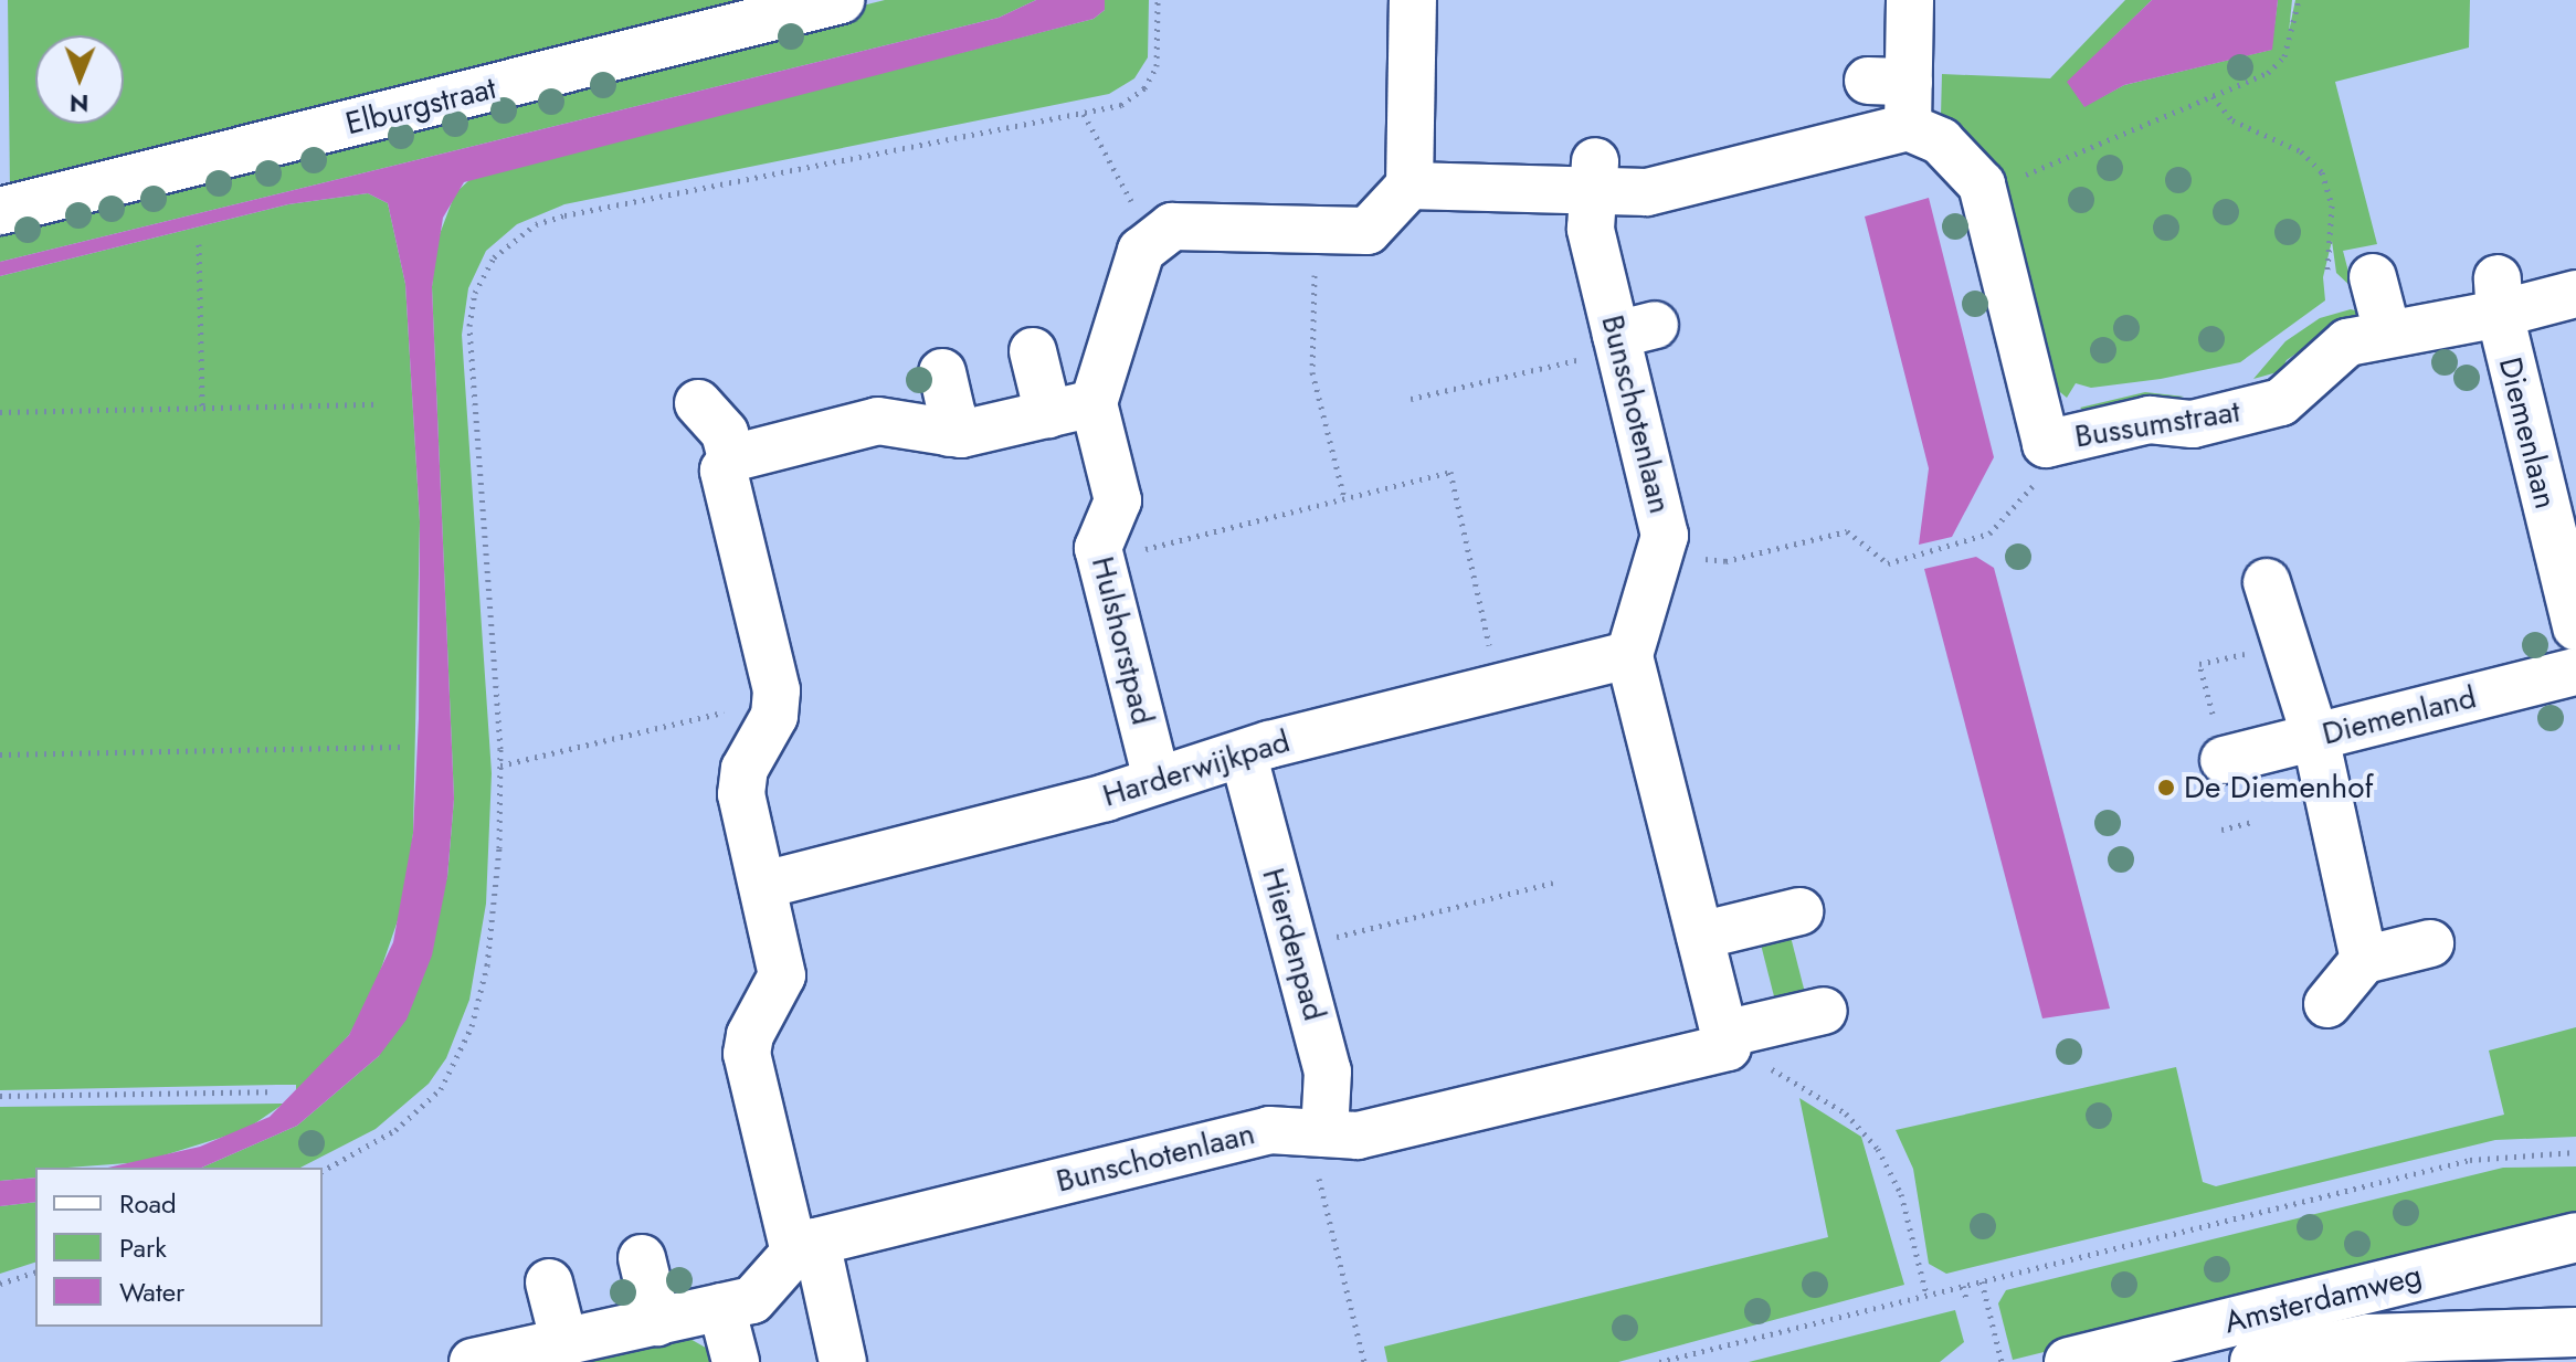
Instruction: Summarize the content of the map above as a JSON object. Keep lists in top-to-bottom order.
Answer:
{
  "streets": {
    "main road": ["Amsterdamweg"],
    "street": [
      "Elburgstraat",
      "Bunschotenlaan",
      "Bussumstraat",
      "Diemenlaan",
      "Hulshorstpad",
      "Diemenland",
      "Harderwijkpad",
      "Hierdenpad"
    ]
  },
  "crossings": [
    ["Bunschotenlaan", "Harderwijkpad"],
    ["Bunschotenlaan", "Hierdenpad"],
    ["Bussumstraat", "Diemenlaan"],
    ["Hulshorstpad", "Harderwijkpad"],
    ["Harderwijkpad", "Hierdenpad"]
  ],
  "places": ["De Diemenhof"],
  "legend": ["Road", "Park", "Water"],
  "north": "bottom"
}
